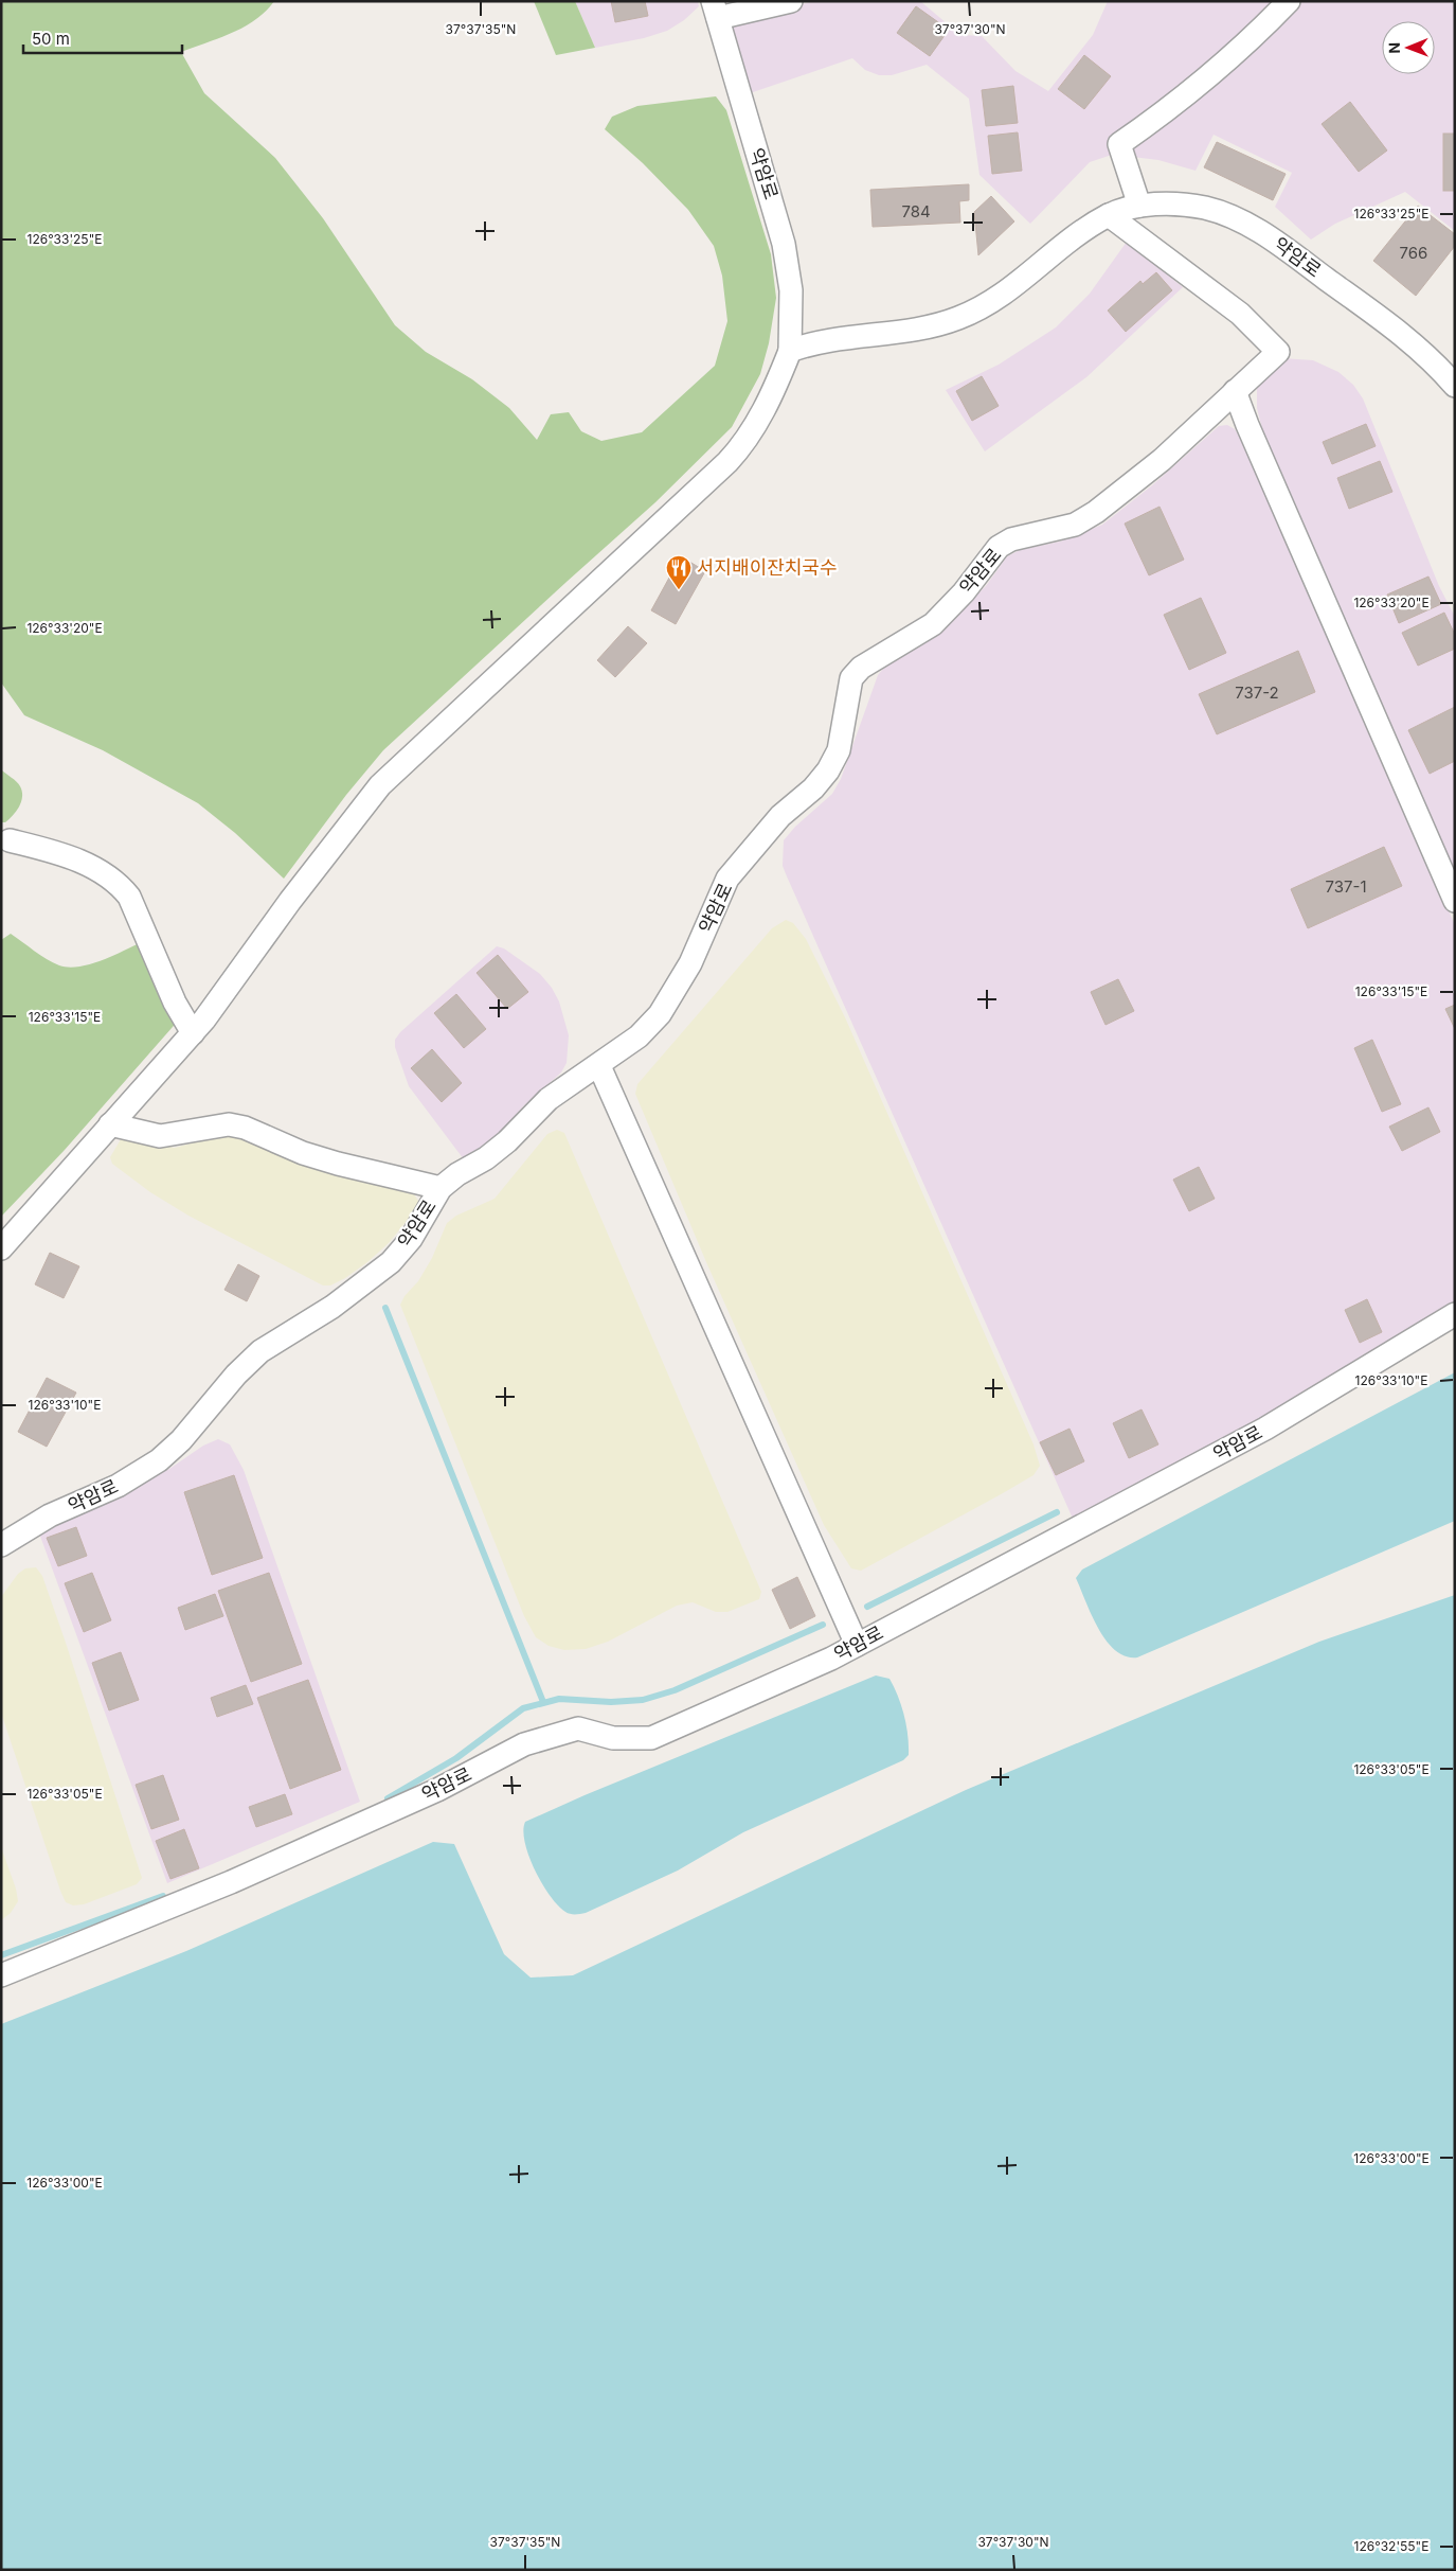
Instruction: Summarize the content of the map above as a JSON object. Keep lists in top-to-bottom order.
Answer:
{
  "streets": {
    "street": ["약암로"]
  },
  "places": {
    "restaurant": ["서지배이잔치국수"]
  },
  "house_numbers": [
    "784",
    "766",
    "737-2",
    "737-1"
  ],
  "scale_bar": "50 m",
  "north": "left",
  "coordinates": [
    "37°37'35\"N",
    "37°37'30\"N",
    "126°33'25\"E",
    "126°33'20\"E",
    "126°33'15\"E",
    "126°33'10\"E",
    "126°33'05\"E",
    "126°33'00\"E",
    "126°32'55\"E"
  ]
}
